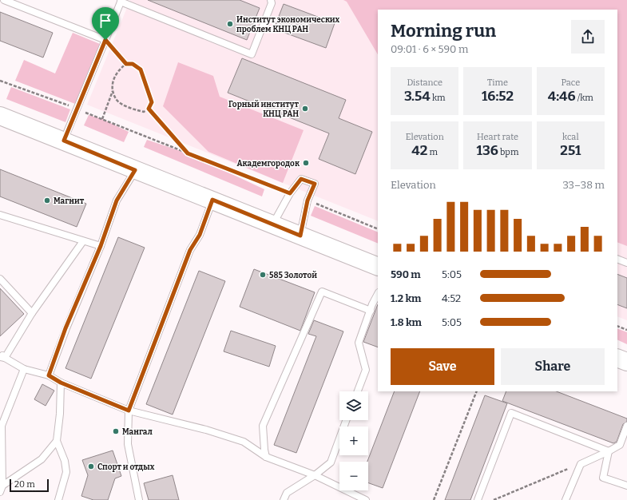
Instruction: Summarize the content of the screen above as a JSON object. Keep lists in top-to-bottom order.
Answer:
{
  "places": [
    "Институт экономических проблем КНЦ РАН",
    "Горный институт КНЦ РАН",
    "Академгородок",
    "Магнит",
    "585 Золотой",
    "Мангал",
    "Спорт и отдых"
  ],
  "scale_bar": "20 m",
  "page": {
    "heading": ["Morning run", "09:01 · 6 × 590 m"],
    "stats": [
      ["Distance", "3.54 km"],
      ["Time", "16:52"],
      ["Pace", "4:46 /km"],
      ["Elevation", "42 m"],
      ["Heart rate", "136 bpm"],
      ["kcal", "251"]
    ],
    "chart": ["Elevation", "33–38 m"],
    "list": [
      {
        "name": "590 m",
        "note": "5:05"
      },
      {
        "name": "1.2 km",
        "note": "4:52"
      },
      {
        "name": "1.8 km",
        "note": "5:05"
      }
    ],
    "buttons": ["Save", "Share"],
    "map_buttons": ["+", "−"],
    "scale": "20 m"
  }
}
